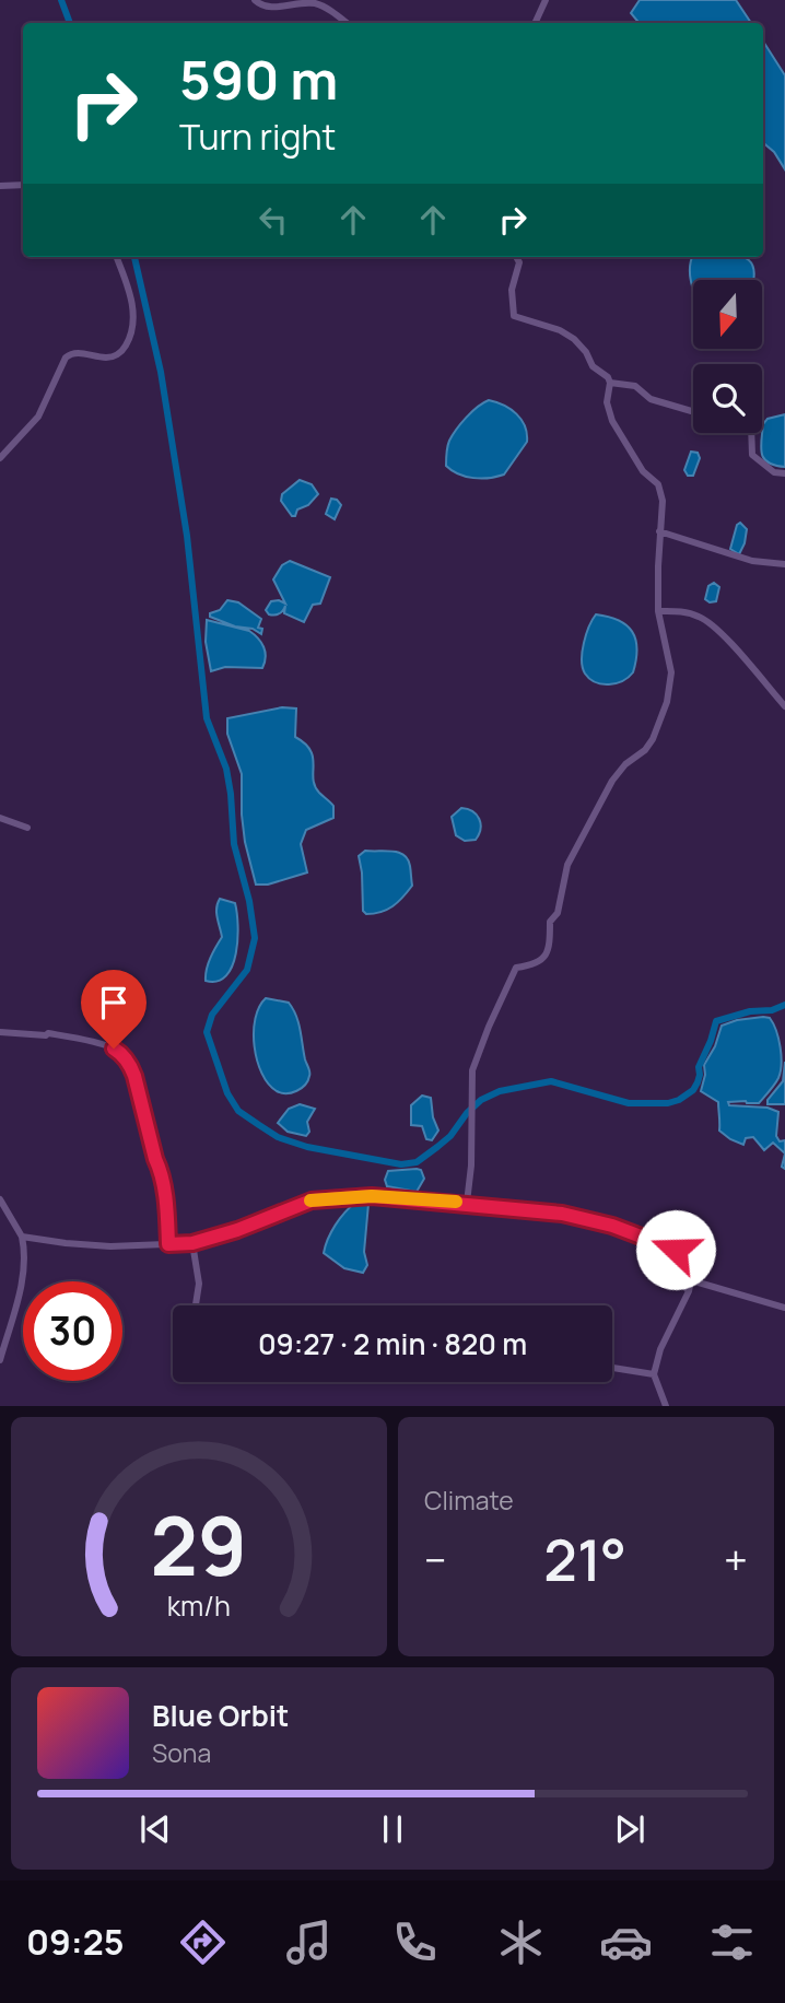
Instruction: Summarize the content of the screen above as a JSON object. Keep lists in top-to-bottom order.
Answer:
{
  "north": "bottom",
  "page": {
    "turn": ["590 m", "Turn right"],
    "limit": "30",
    "trip": "09:27 · 2 min · 820 m",
    "tile": "Climate",
    "heat": ["−", "21°", "+"],
    "song": ["Blue Orbit", "Sona"],
    "tabs": "09:25",
    "gauge": ["29", "km/h"]
  }
}
